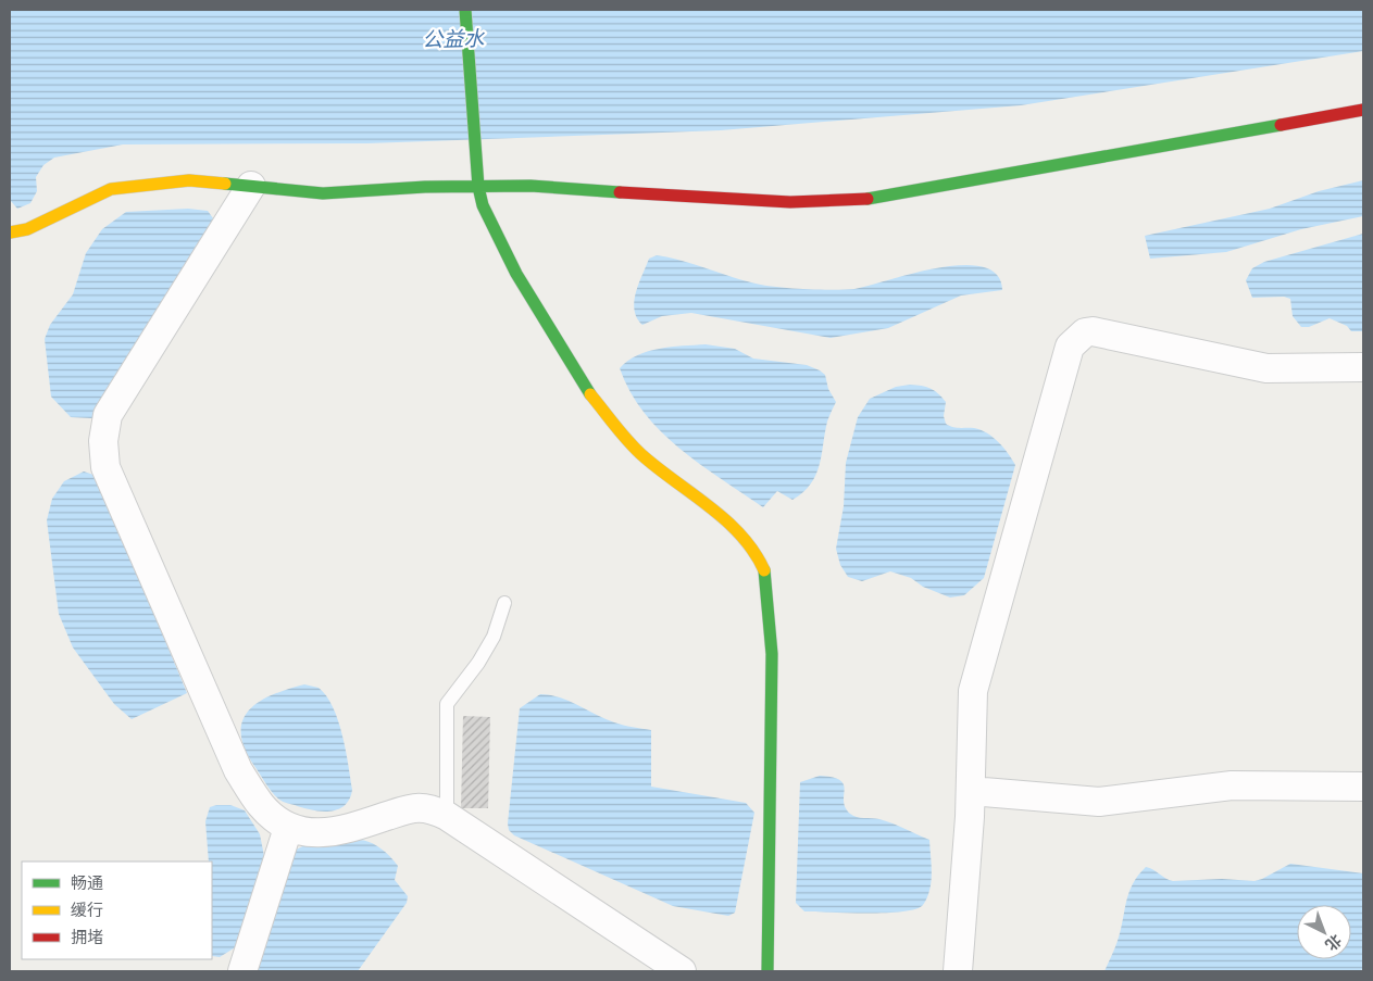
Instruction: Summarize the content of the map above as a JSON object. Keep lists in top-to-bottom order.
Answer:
{
  "water": ["公益水"],
  "legend": ["畅通", "缓行", "拥堵"],
  "north": "bottom right"
}
